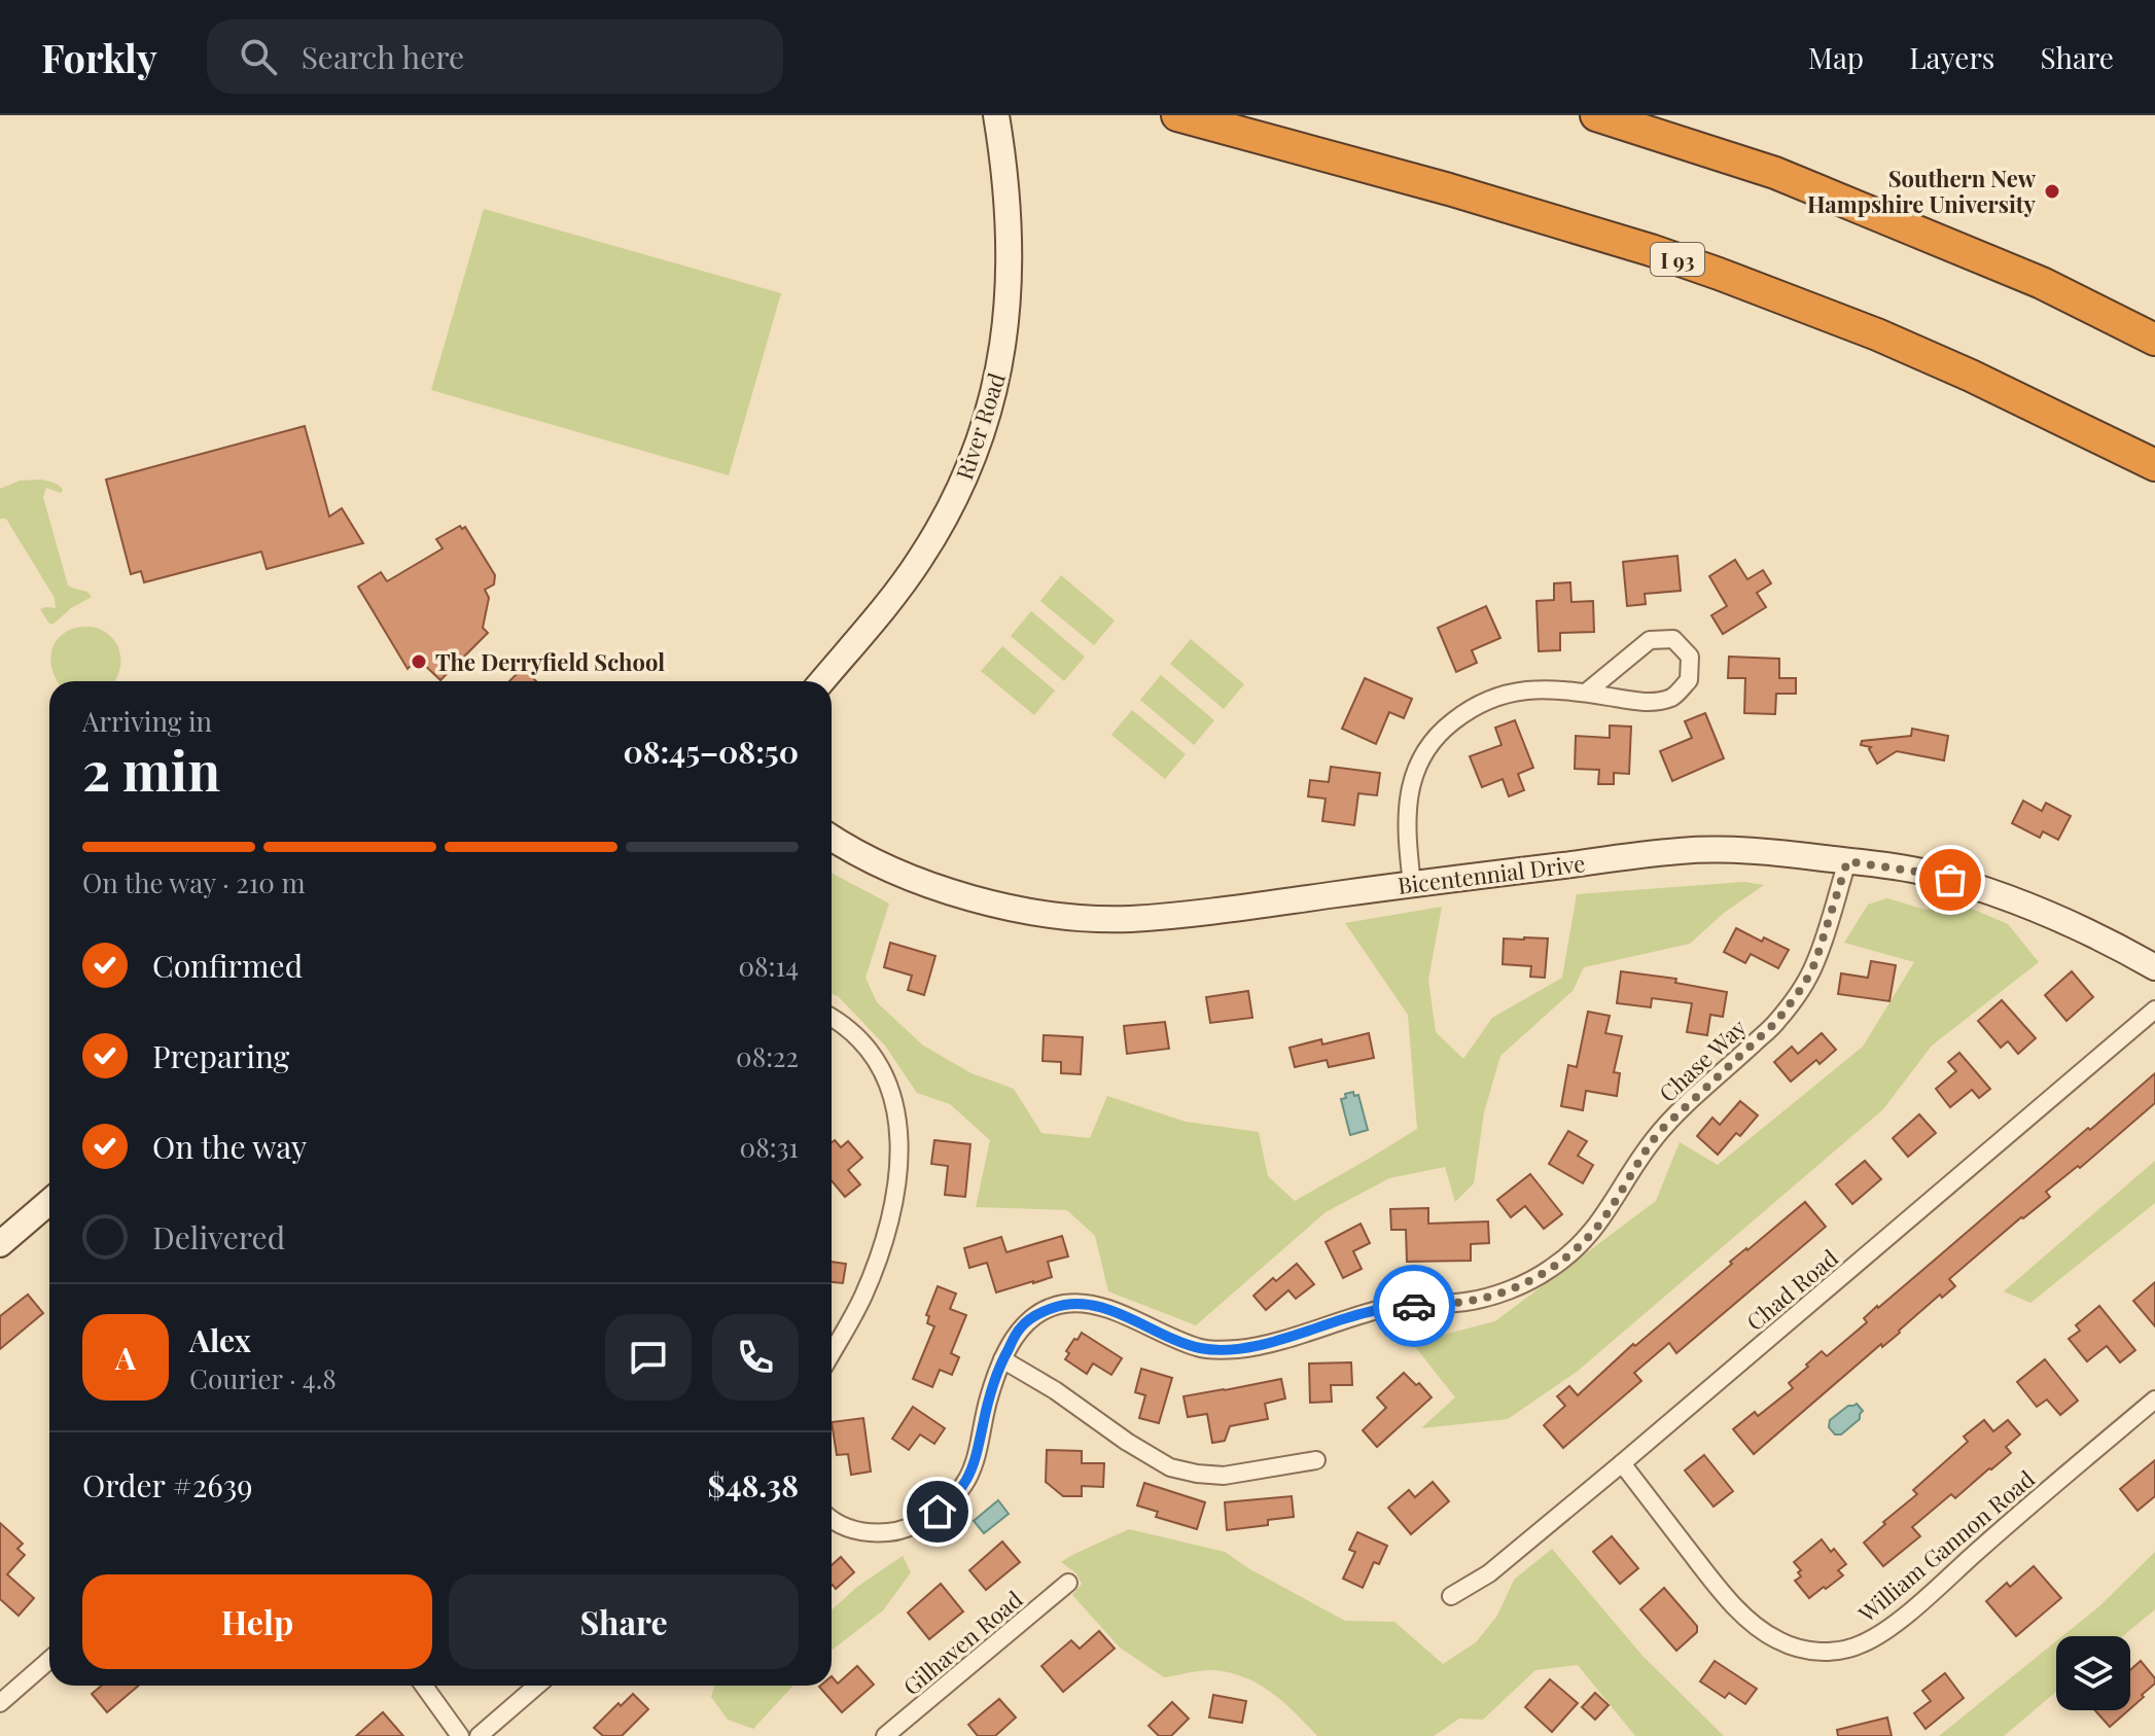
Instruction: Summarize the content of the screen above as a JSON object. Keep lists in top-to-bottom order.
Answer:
{
  "streets": {
    "highway": ["I 93"],
    "street": [
      "River Road",
      "Bicentennial Drive",
      "Chase Way",
      "Chad Road",
      "William Gannon Road",
      "Gilhaven Road"
    ]
  },
  "crossings": [
    ["Bicentennial Drive", "Chase Way"],
    ["Chad Road", "William Gannon Road"]
  ],
  "places": ["Southern New Hampshire University", "The Derryfield School"],
  "page": {
    "header": "Forkly",
    "search": "Search here",
    "nav": ["Map", "Layers", "Share"],
    "heading": ["2 min", "Arriving in", "08:45–08:50"],
    "panel": [
      "Alex",
      "Courier · 4.8",
      "Order #2639",
      "$48.38"
    ],
    "bar": "On the way · 210 m",
    "list": [
      ["Confirmed", "08:14"],
      ["Preparing", "08:22"],
      ["On the way", "08:31"],
      "Delivered"
    ],
    "round": "A",
    "buttons": ["Help", "Share"]
  }
}
